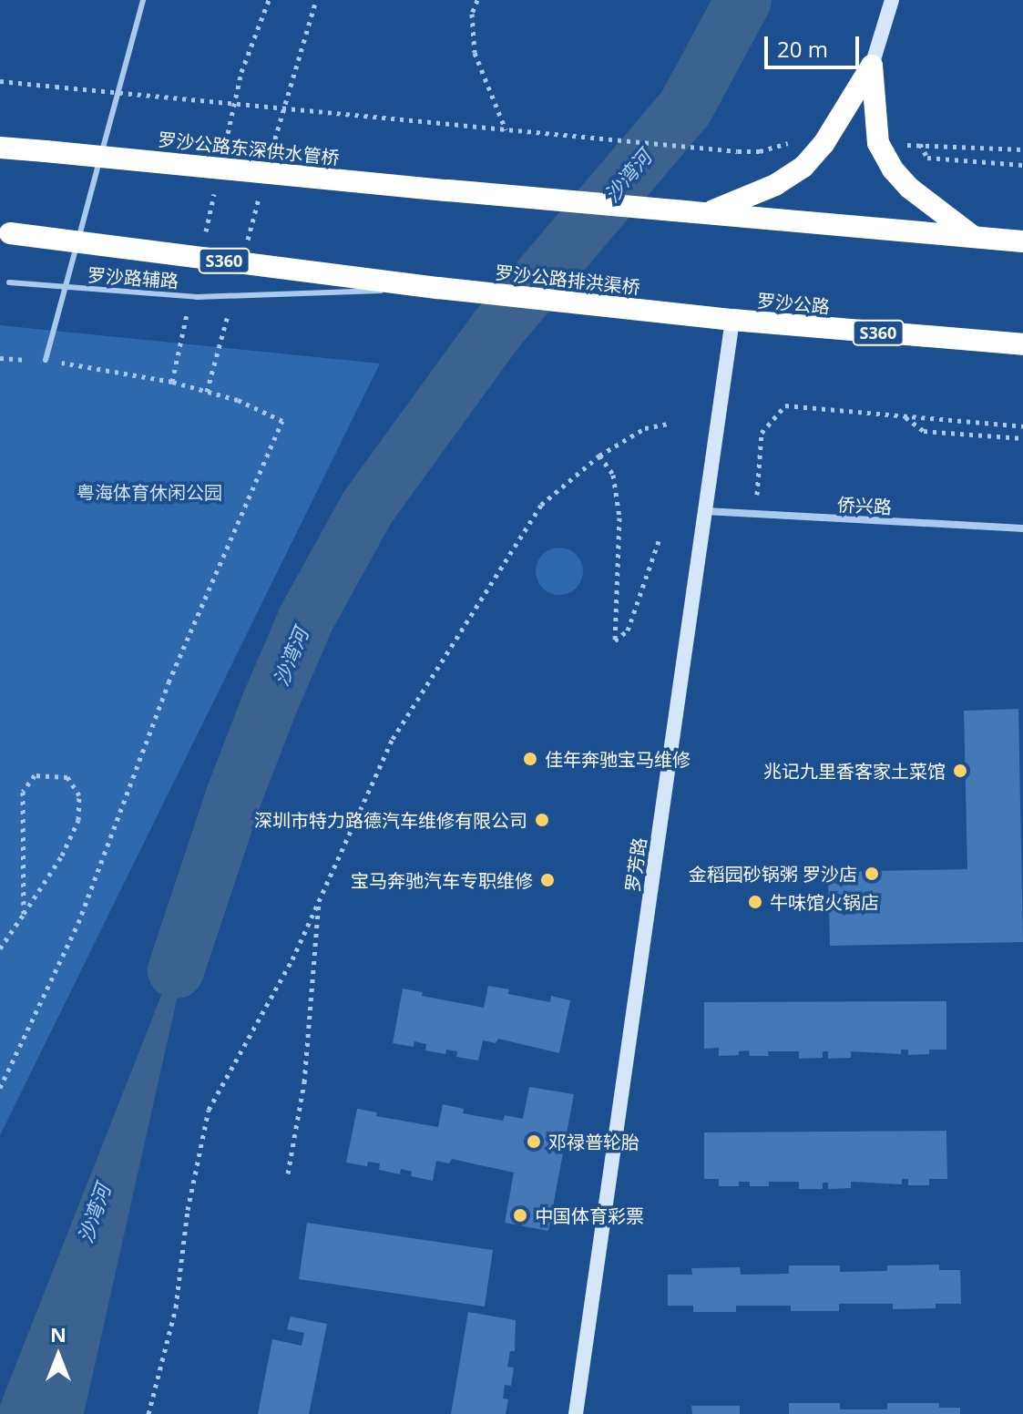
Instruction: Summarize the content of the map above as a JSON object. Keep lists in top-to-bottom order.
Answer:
{
  "streets": {
    "highway": [
      "罗沙公路东深供水管桥",
      "S360",
      "罗沙公路排洪渠桥",
      "罗沙公路"
    ],
    "main road": ["罗芳路"],
    "street": ["侨兴路"],
    "lane": ["罗沙路辅路"]
  },
  "crossings": [
    ["S360", "罗沙路辅路"],
    ["S360", "罗沙公路排洪渠桥"],
    ["罗沙路辅路", "罗沙公路排洪渠桥"],
    ["罗沙公路排洪渠桥", "罗沙公路"],
    ["罗沙公路", "罗芳路"],
    ["侨兴路", "罗芳路"]
  ],
  "water": ["沙湾河"],
  "parks": ["粤海体育休闲公园"],
  "places": [
    "佳年奔驰宝马维修",
    "兆记九里香客家土菜馆",
    "深圳市特力路德汽车维修有限公司",
    "金稻园砂锅粥 罗沙店",
    "宝马奔驰汽车专职维修",
    "牛味馆火锅店",
    "邓禄普轮胎",
    "中国体育彩票"
  ],
  "scale_bar": "20 m",
  "north": "top"
}
